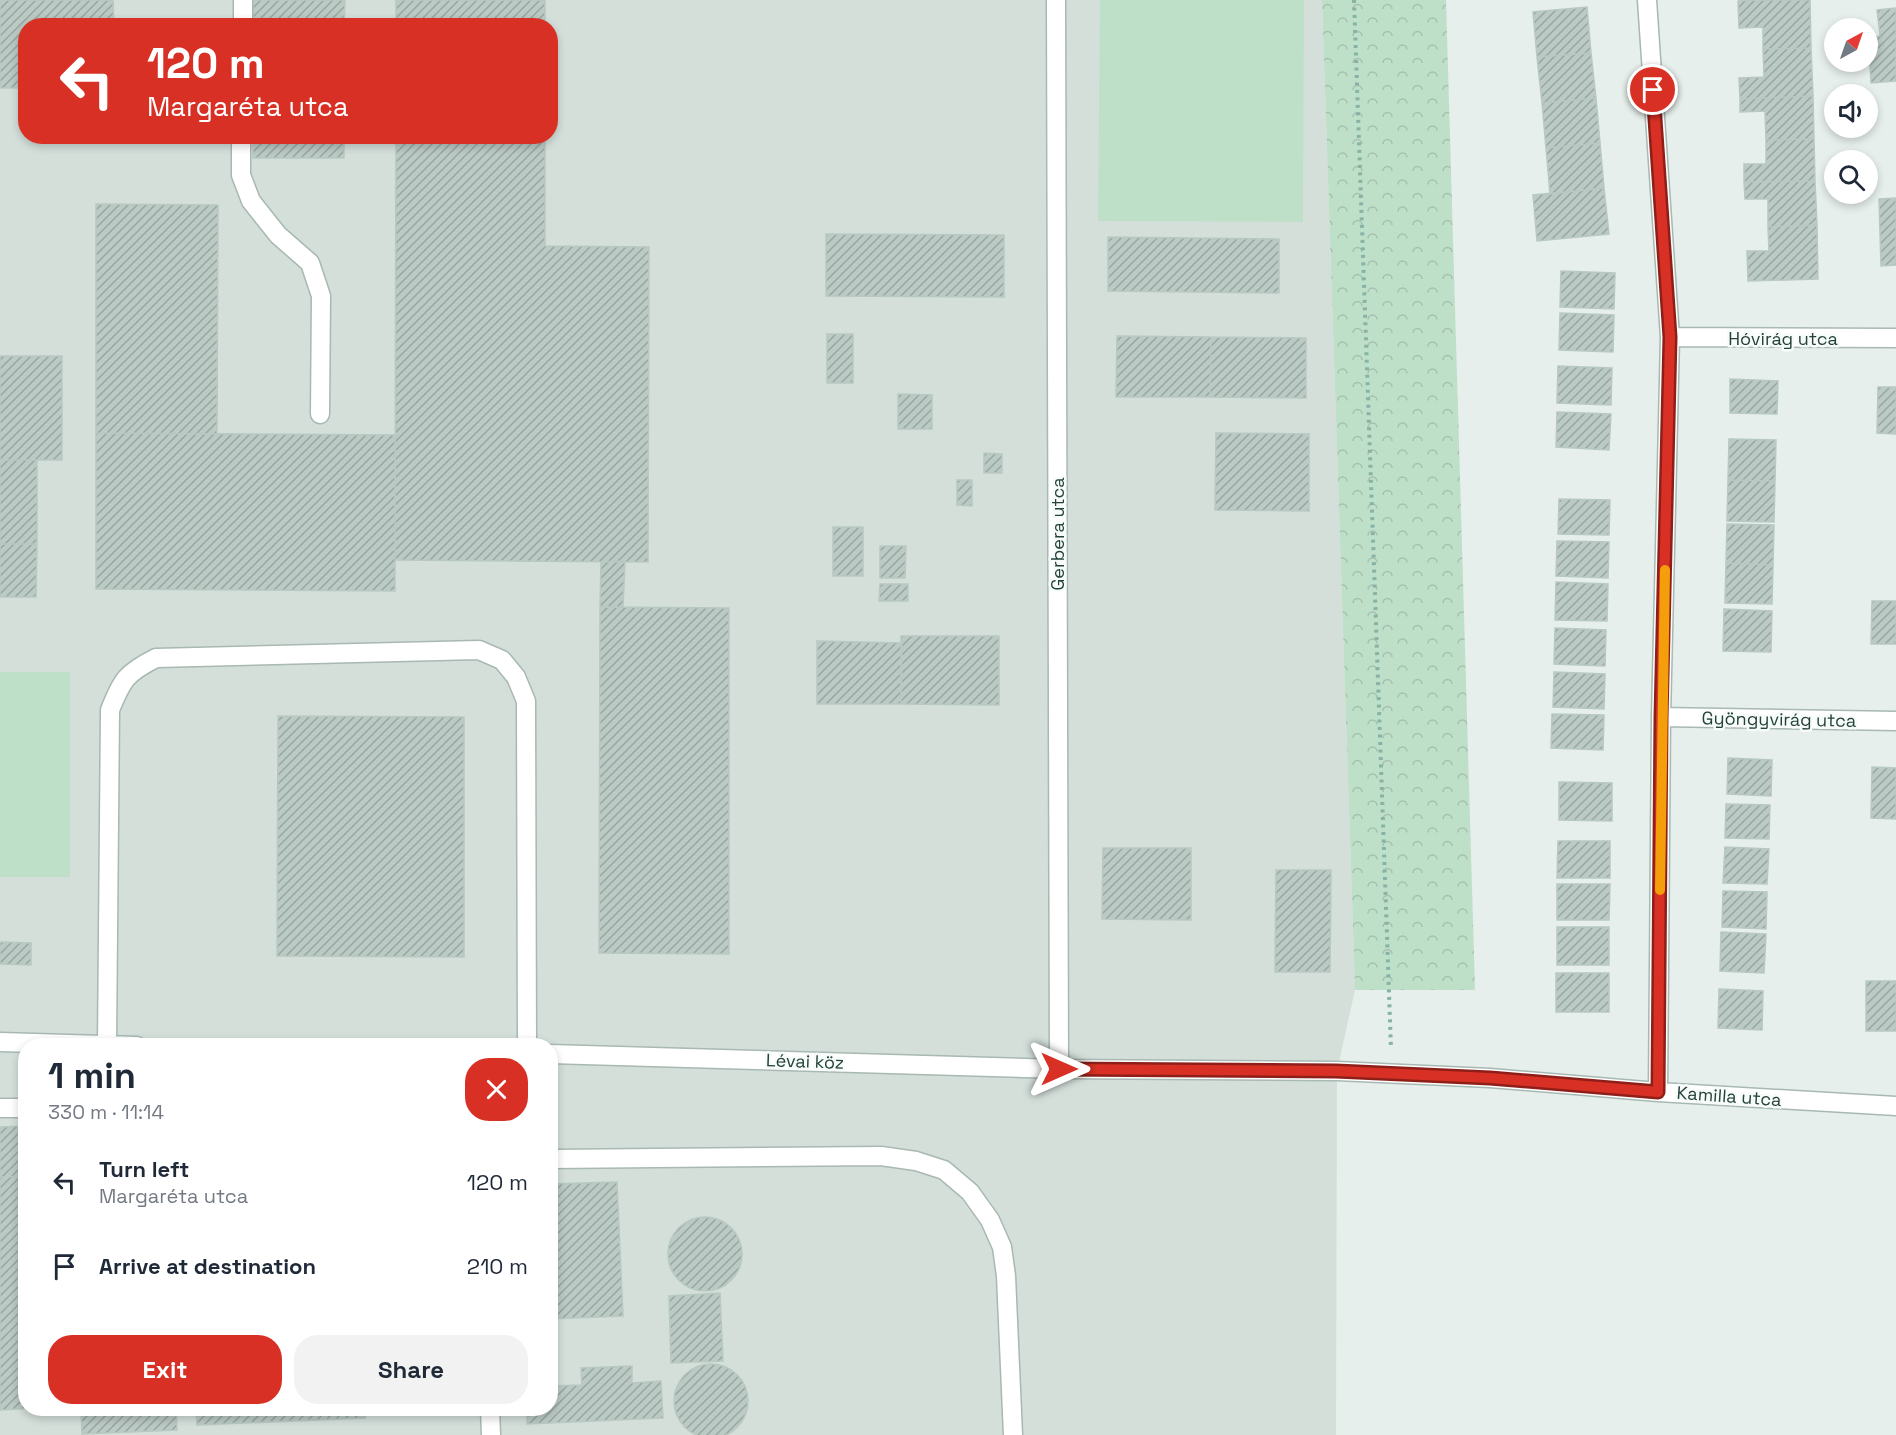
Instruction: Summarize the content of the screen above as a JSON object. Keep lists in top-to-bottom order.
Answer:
{
  "streets": {
    "street": [
      "Hóvirág utca",
      "Gerbera utca",
      "Gyöngyvirág utca",
      "Lévai köz",
      "Kamilla utca"
    ]
  },
  "crossings": [
    ["Gerbera utca", "Lévai köz"],
    ["Gerbera utca", "Kamilla utca"],
    ["Lévai köz", "Kamilla utca"]
  ],
  "north": "top right",
  "page": {
    "turn": ["120 m", "Margaréta utca"],
    "heading": ["1 min", "330 m · 11:14"],
    "list": [
      {
        "name": "Turn left",
        "note": "Margaréta utca",
        "value": "120 m"
      },
      {
        "name": "Arrive at destination",
        "value": "210 m"
      }
    ],
    "buttons": ["Exit", "Share"]
  }
}
